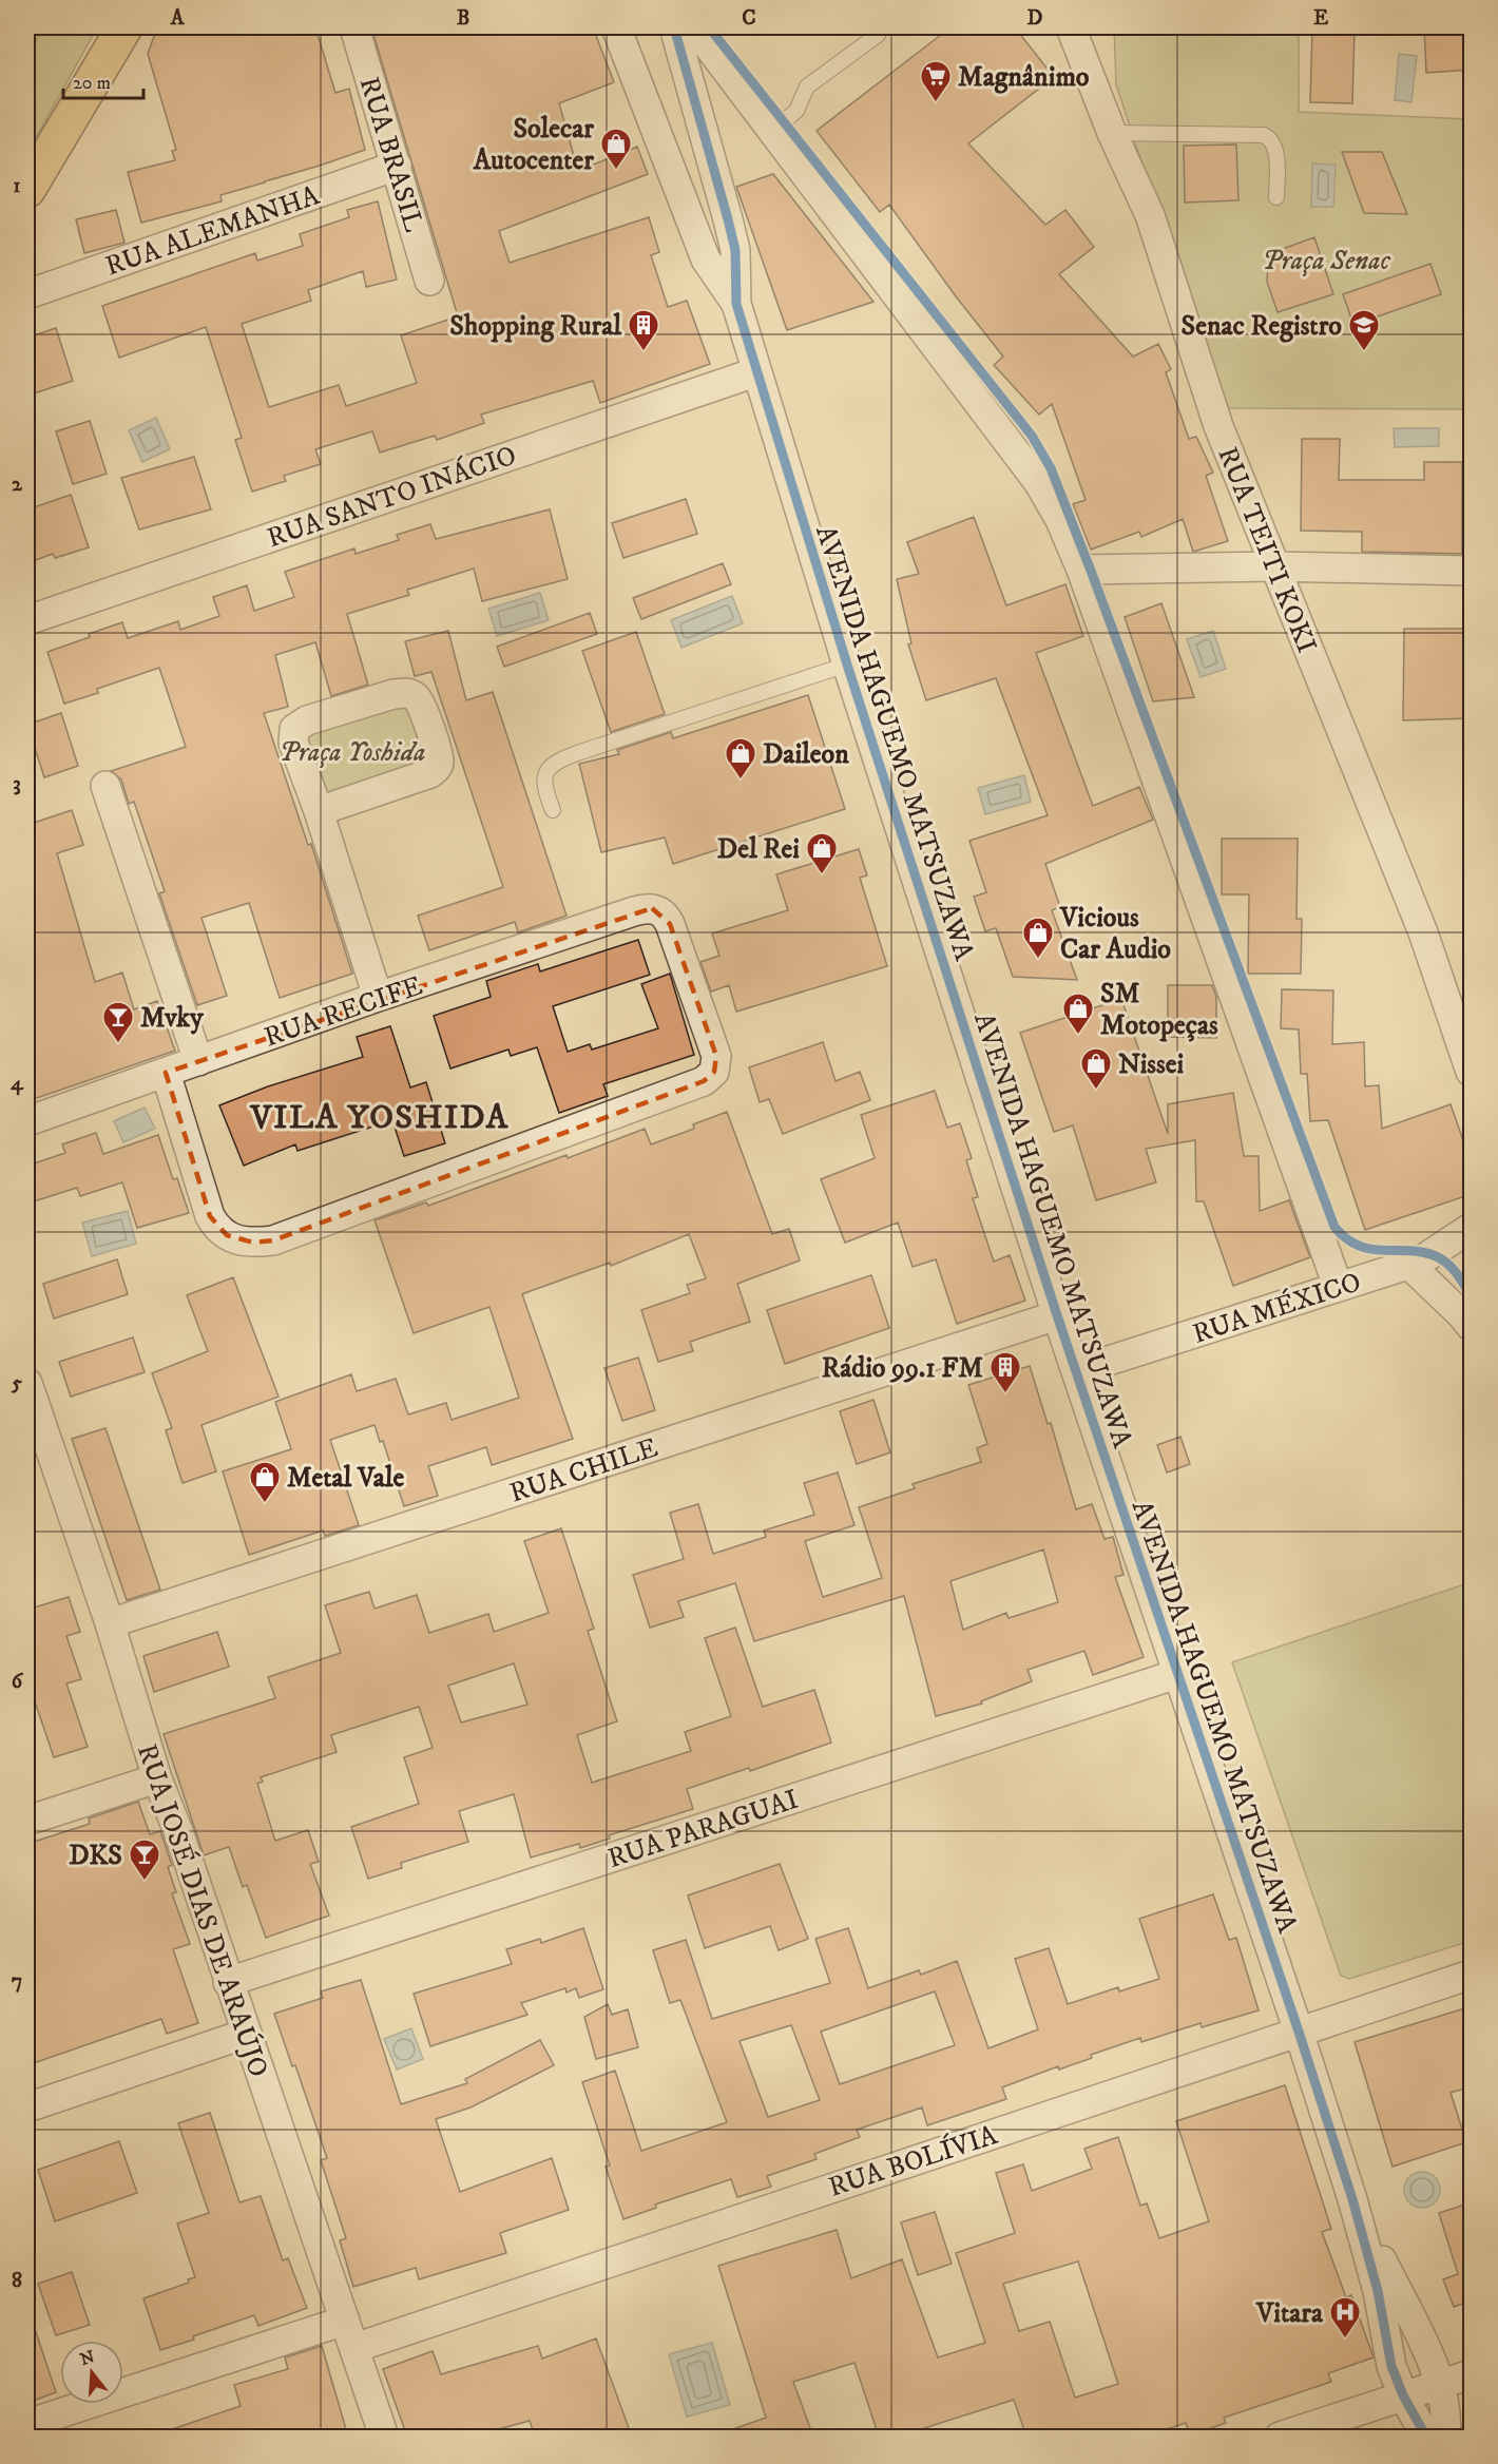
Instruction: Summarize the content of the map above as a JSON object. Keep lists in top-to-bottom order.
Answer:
{
  "streets": {
    "street": [
      "RUA BRASIL",
      "RUA ALEMANHA",
      "RUA SANTO INÁCIO",
      "RUA TEITI KOKI",
      "AVENIDA HAGUEMO MATSUZAWA",
      "RUA RECIFE",
      "RUA MÉXICO",
      "RUA CHILE",
      "RUA PARAGUAI",
      "RUA JOSÉ DIAS DE ARAÚJO",
      "RUA BOLÍVIA"
    ]
  },
  "crossings": [
    ["RUA BRASIL", "RUA ALEMANHA"],
    ["RUA SANTO INÁCIO", "AVENIDA HAGUEMO MATSUZAWA"],
    ["AVENIDA HAGUEMO MATSUZAWA", "RUA MÉXICO"],
    ["AVENIDA HAGUEMO MATSUZAWA", "RUA CHILE"],
    ["AVENIDA HAGUEMO MATSUZAWA", "RUA PARAGUAI"],
    ["AVENIDA HAGUEMO MATSUZAWA", "RUA BOLÍVIA"],
    ["RUA CHILE", "RUA JOSÉ DIAS DE ARAÚJO"],
    ["RUA PARAGUAI", "RUA JOSÉ DIAS DE ARAÚJO"],
    ["RUA JOSÉ DIAS DE ARAÚJO", "RUA BOLÍVIA"]
  ],
  "districts": ["VILA YOSHIDA"],
  "parks": ["Praça Senac", "Praça Yoshida"],
  "places": {
    "supermarket": ["Magnânimo"],
    "shop": [
      "Solecar Autocenter",
      "Daileon",
      "Del Rei",
      "Vicious Car Audio",
      "SM Motopeças",
      "Nissei",
      "Metal Vale"
    ],
    "building": ["Shopping Rural", "Rádio 99.1 FM"],
    "school or university": ["Senac Registro"],
    "bar": ["Mvky", "DKS"],
    "hospital": ["Vitara"]
  },
  "scale_bar": "20 m",
  "north": "top",
  "grid": {
    "columns": [
      "A",
      "B",
      "C",
      "D",
      "E"
    ],
    "rows": [
      "1",
      "2",
      "3",
      "4",
      "5",
      "6",
      "7",
      "8"
    ]
  }
}
